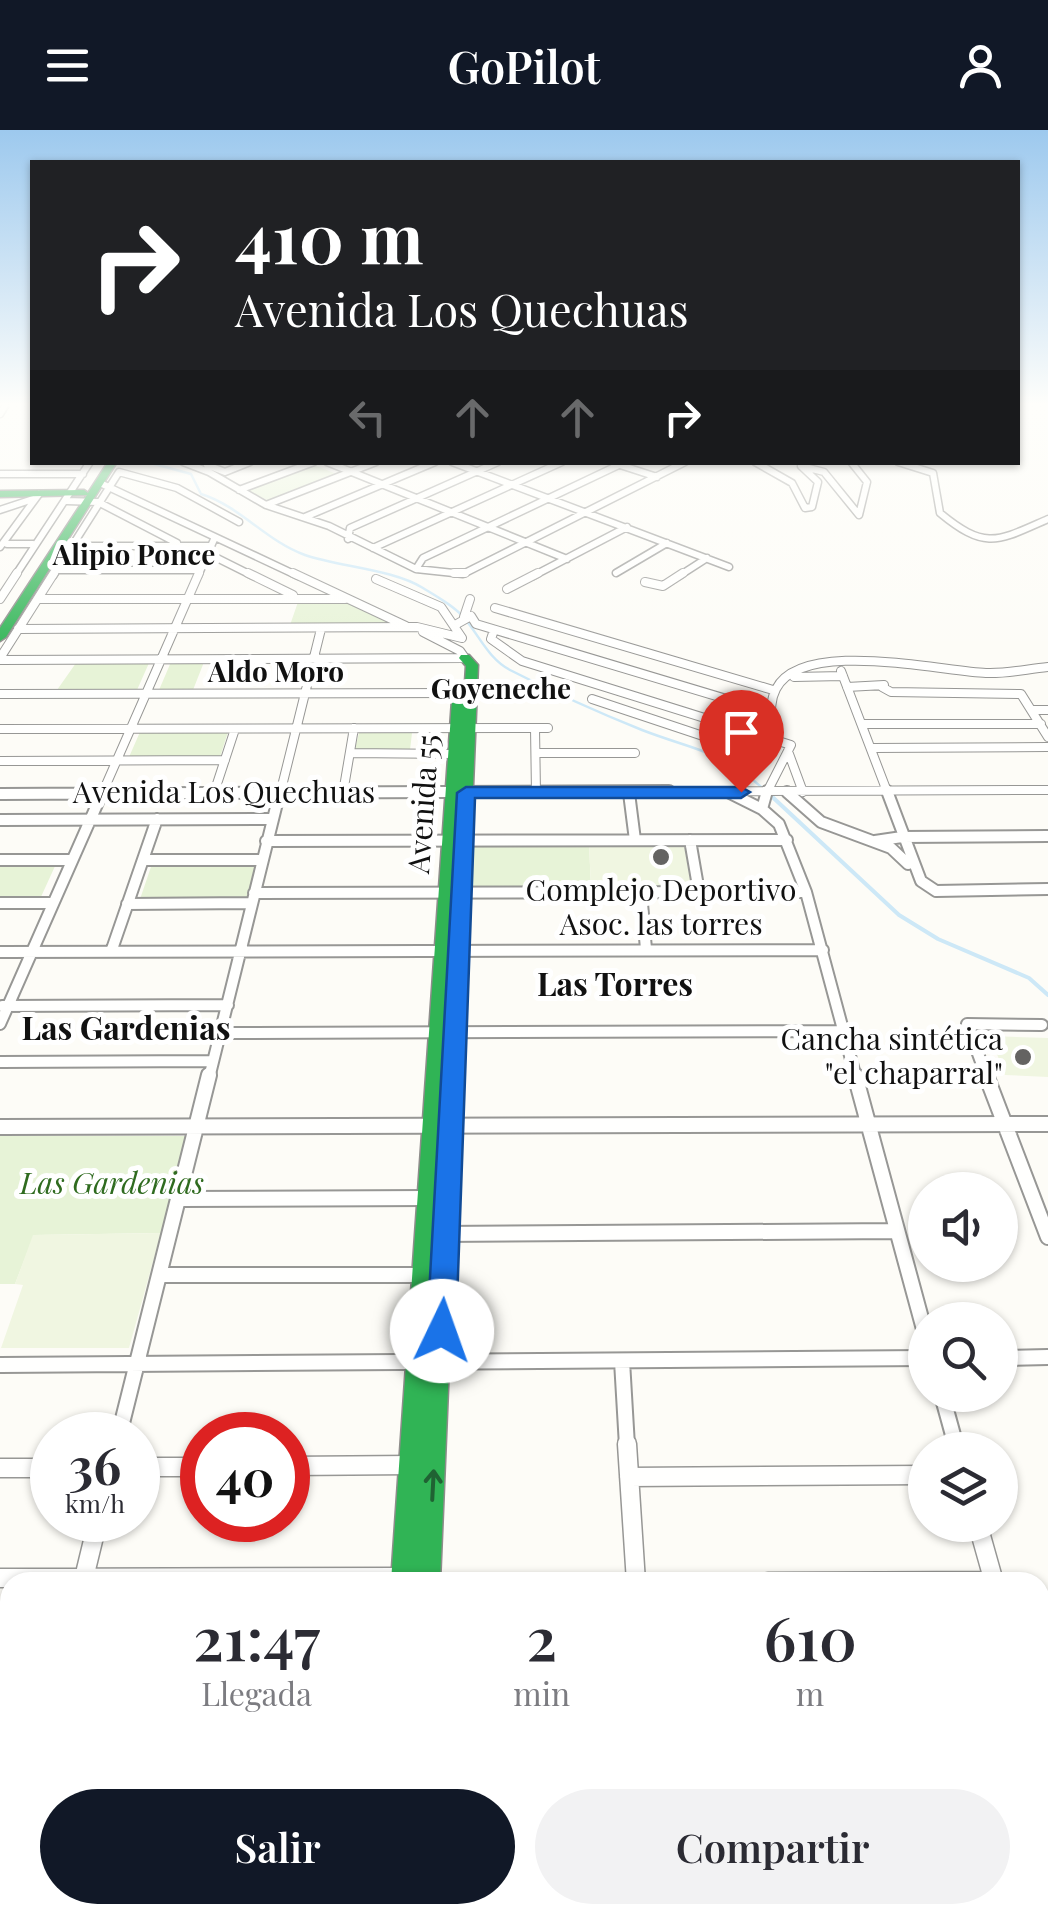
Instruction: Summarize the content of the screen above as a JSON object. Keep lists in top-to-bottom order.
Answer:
{
  "streets": {
    "street": ["Avenida Los Quechuas", "Avenida 55"]
  },
  "crossings": [
    ["Avenida Los Quechuas", "Avenida 55"]
  ],
  "districts": [
    "Alipio Ponce",
    "Aldo Moro",
    "Goyeneche",
    "Las Torres",
    "Las Gardenias"
  ],
  "parks": ["Las Gardenias"],
  "places": ["Complejo Deportivo Asoc. las torres", "Cancha sintética \"el chaparral\""],
  "page": {
    "header": "GoPilot",
    "turn": ["410 m", "Avenida Los Quechuas"],
    "speed": "36 km/h",
    "limit": "40",
    "eta": [
      "21:47",
      "Llegada",
      "2",
      "min",
      "610",
      "m"
    ],
    "buttons": ["Salir", "Compartir"]
  }
}
